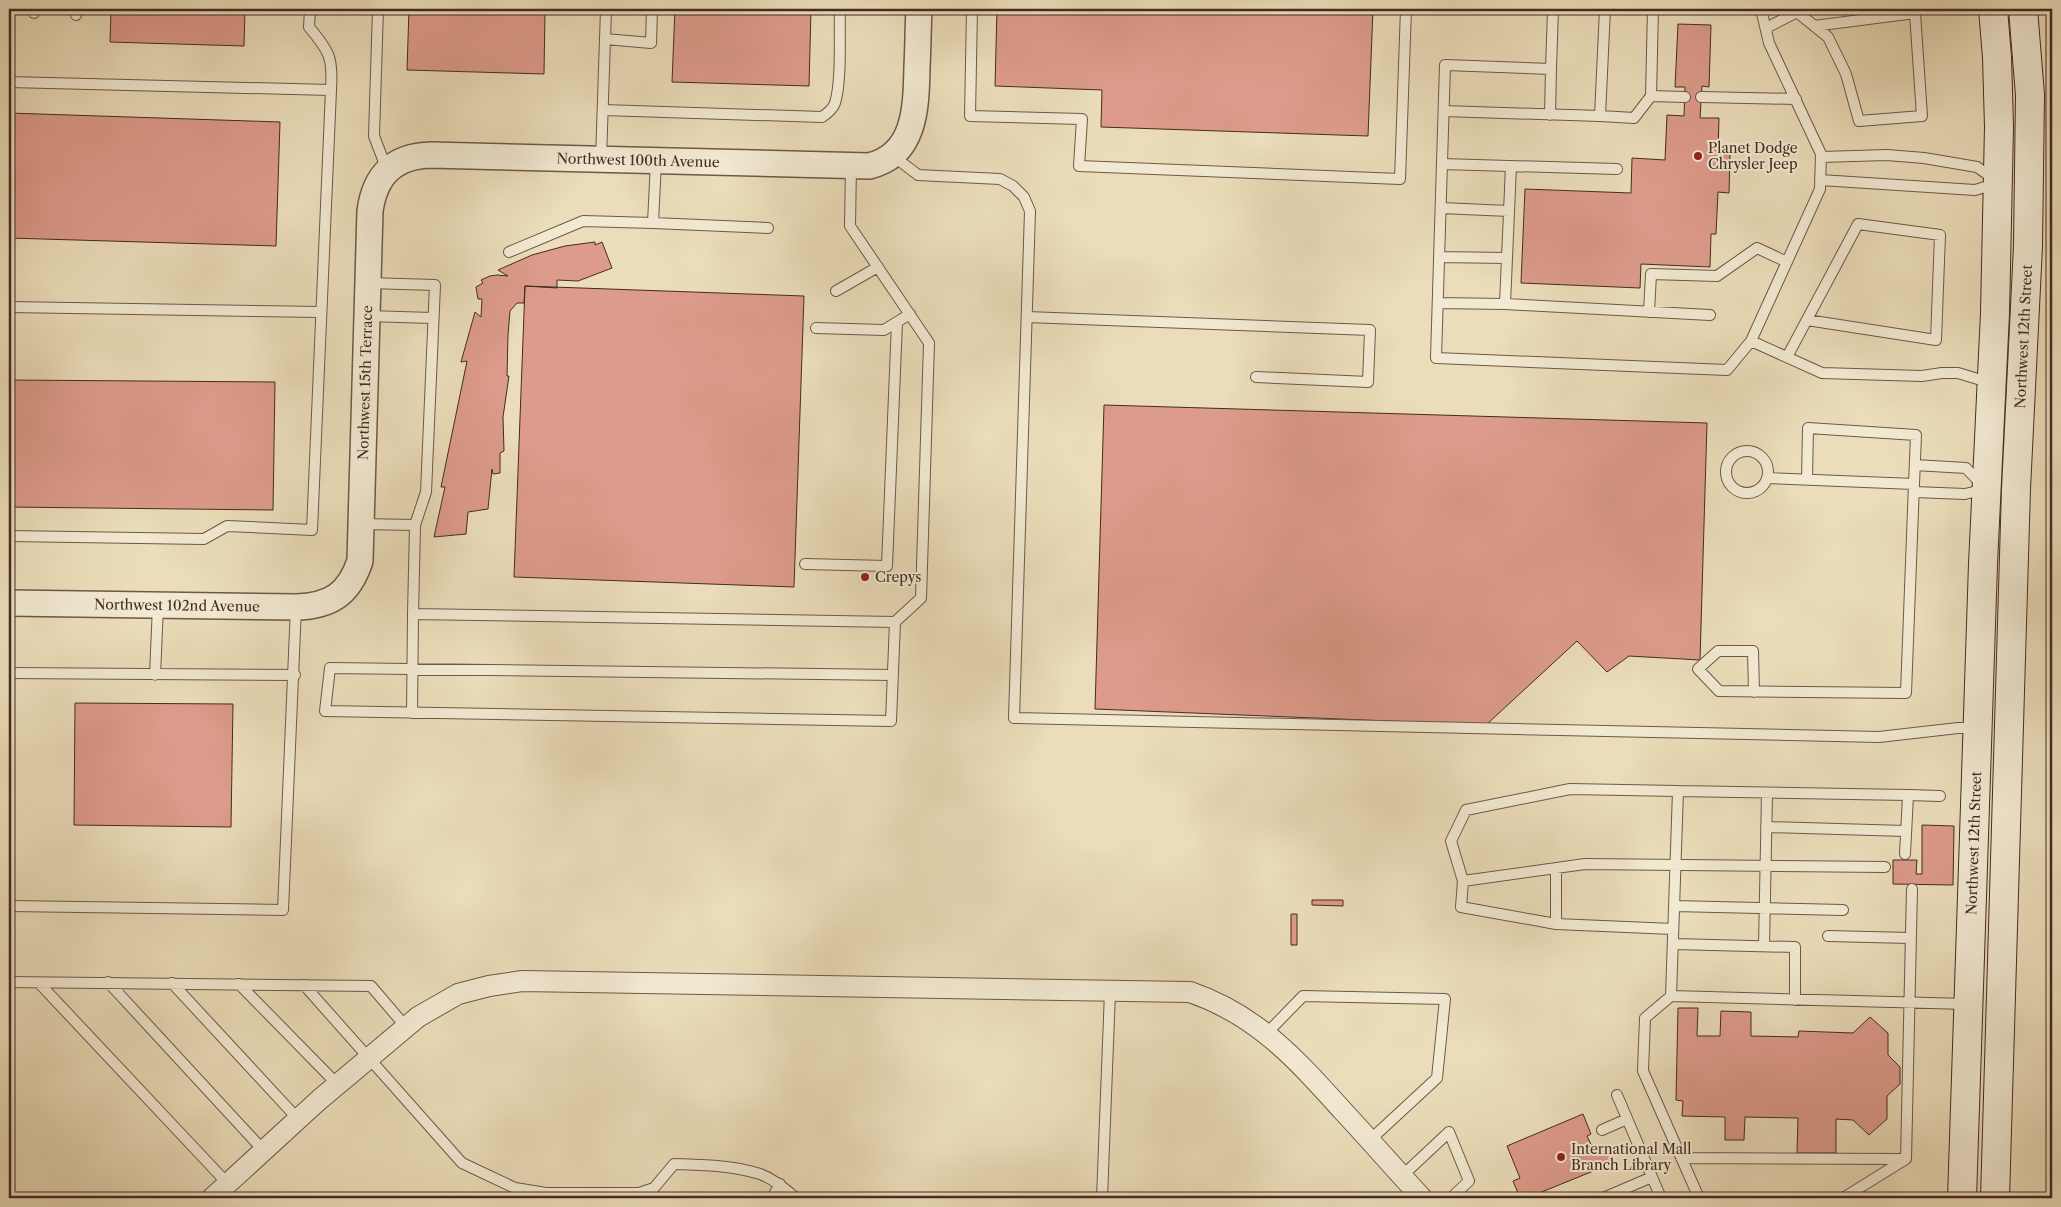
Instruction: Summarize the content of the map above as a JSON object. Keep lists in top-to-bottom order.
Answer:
{
  "streets": {
    "main road": ["Northwest 12th Street"],
    "street": ["Northwest 100th Avenue", "Northwest 15th Terrace", "Northwest 102nd Avenue"]
  },
  "crossings": [
    ["Northwest 100th Avenue", "Northwest 15th Terrace"],
    ["Northwest 15th Terrace", "Northwest 102nd Avenue"]
  ],
  "places": ["Planet Dodge Chrysler Jeep", "Crepys", "International Mall Branch Library"]
}
